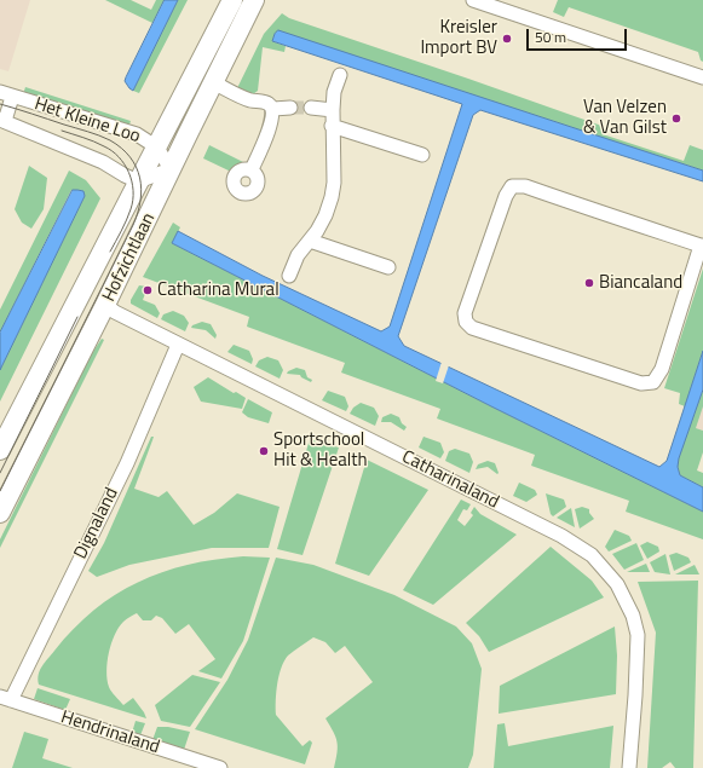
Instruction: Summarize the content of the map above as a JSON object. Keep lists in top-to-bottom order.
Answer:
{
  "streets": {
    "main road": ["Hofzichtlaan"],
    "street": [
      "Het Kleine Loo",
      "Catharinaland",
      "Dignaland",
      "Hendrinaland"
    ]
  },
  "crossings": [
    ["Het Kleine Loo", "Hofzichtlaan"],
    ["Hofzichtlaan", "Catharinaland"],
    ["Catharinaland", "Dignaland"],
    ["Dignaland", "Hendrinaland"]
  ],
  "places": [
    "Kreisler Import BV",
    "Van Velzen & Van Gilst",
    "Biancaland",
    "Catharina Mural",
    "Sportschool Hit & Health"
  ],
  "scale_bar": "50 m"
}
